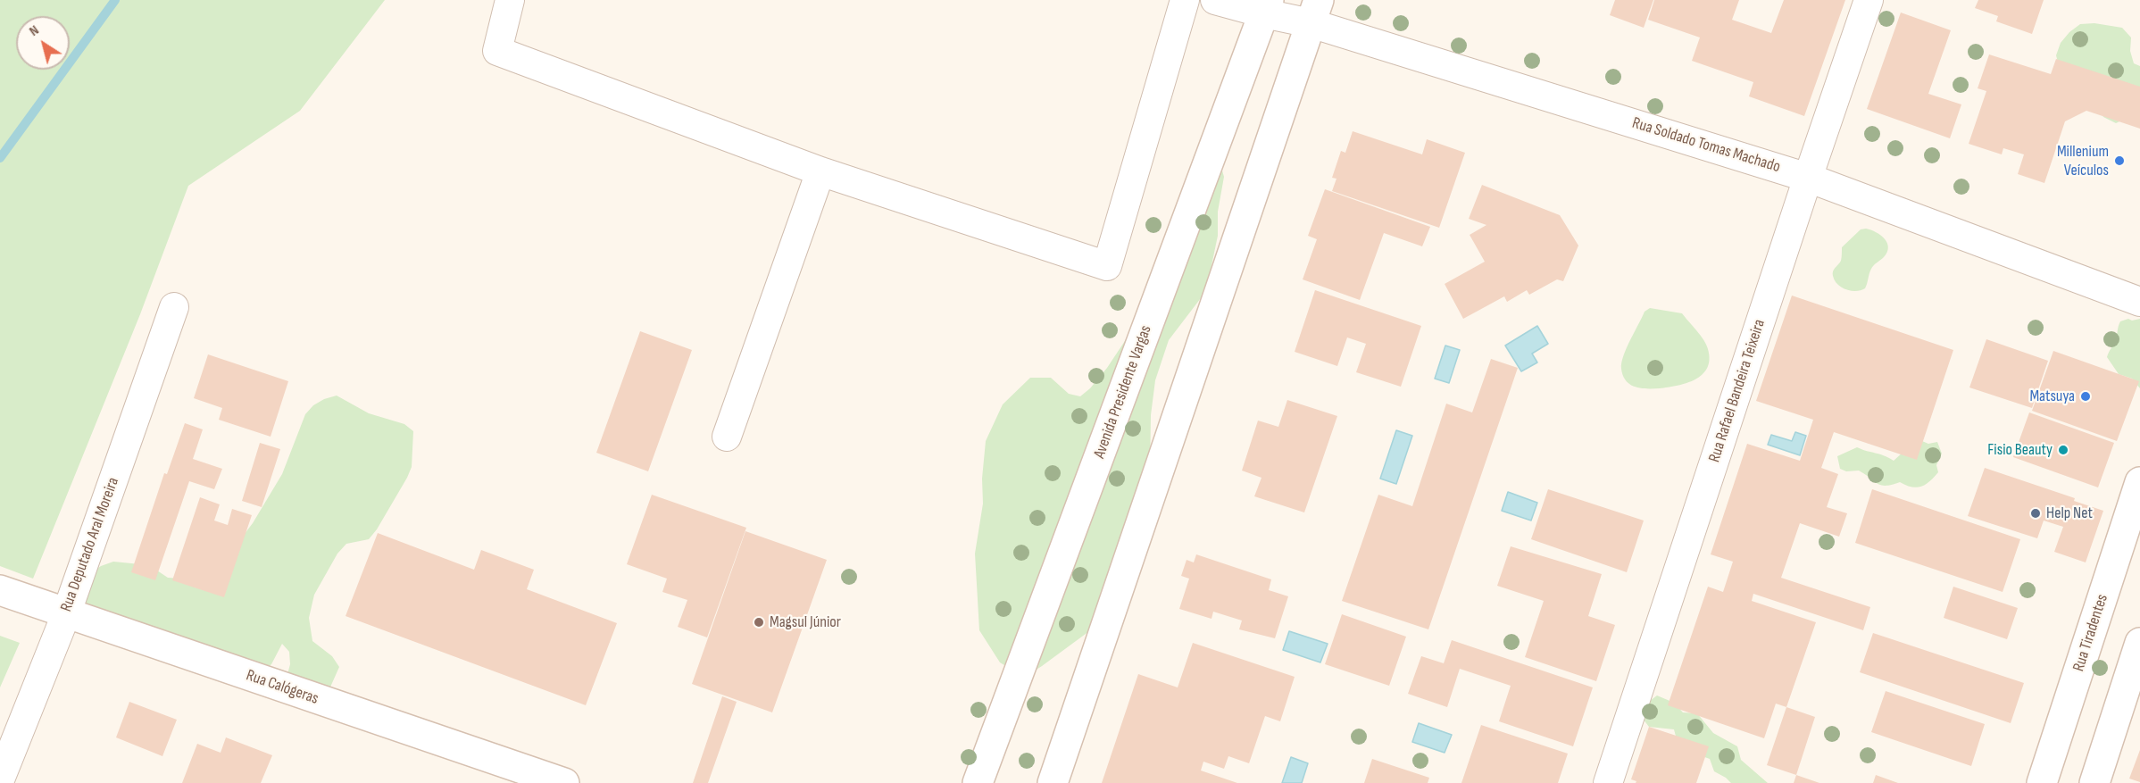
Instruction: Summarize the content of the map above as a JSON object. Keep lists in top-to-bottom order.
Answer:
{
  "streets": {
    "main road": ["Avenida Presidente Vargas", "Rua Tiradentes", "Rua Calógeras"],
    "street": ["Rua Soldado Tomas Machado", "Rua Rafael Bandeira Teixeira", "Rua Deputado Aral Moreira"]
  },
  "crossings": [
    ["Rua Soldado Tomas Machado", "Rua Rafael Bandeira Teixeira"],
    ["Rua Soldado Tomas Machado", "Avenida Presidente Vargas"],
    ["Rua Deputado Aral Moreira", "Rua Calógeras"]
  ],
  "places": [
    "Millenium Veículos",
    "Matsuya",
    "Fisio Beauty",
    "Help Net",
    "Magsul Júnior"
  ],
  "north": "top left"
}
